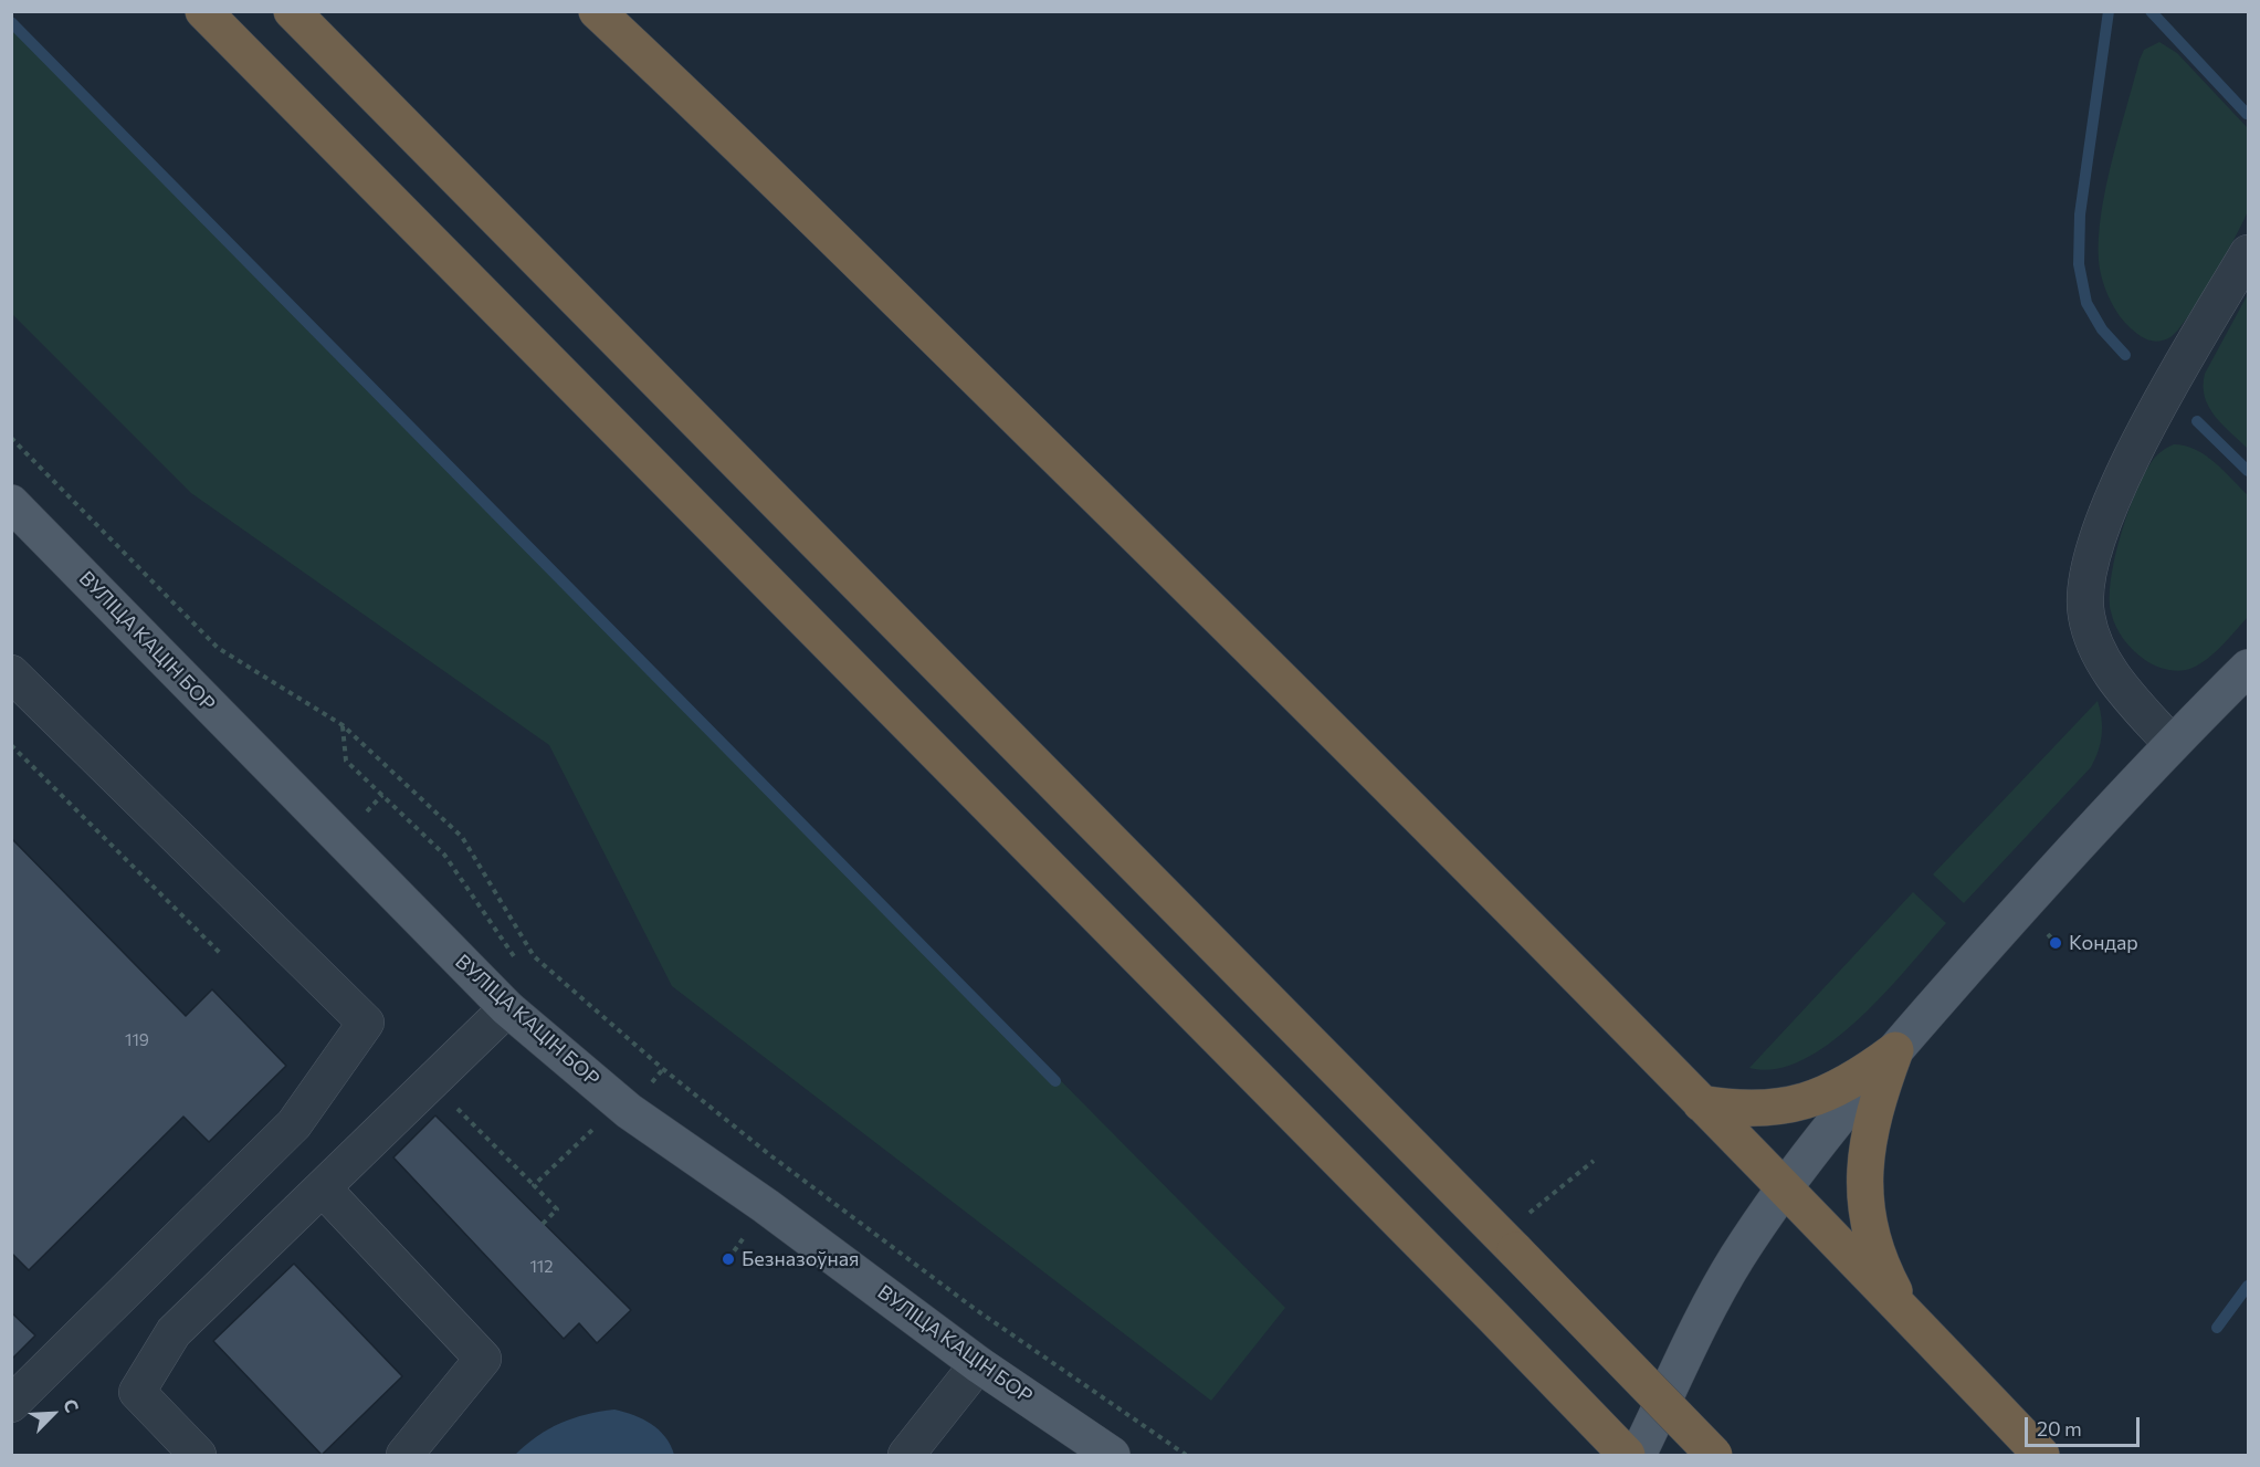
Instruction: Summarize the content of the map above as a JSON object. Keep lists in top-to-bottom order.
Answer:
{
  "streets": {
    "main road": ["ВУЛІЦА КАЦІН БОР"]
  },
  "places": ["Кондар", "Безназоўная"],
  "house_numbers": ["119", "112"],
  "scale_bar": "20 m",
  "north": "top right"
}
